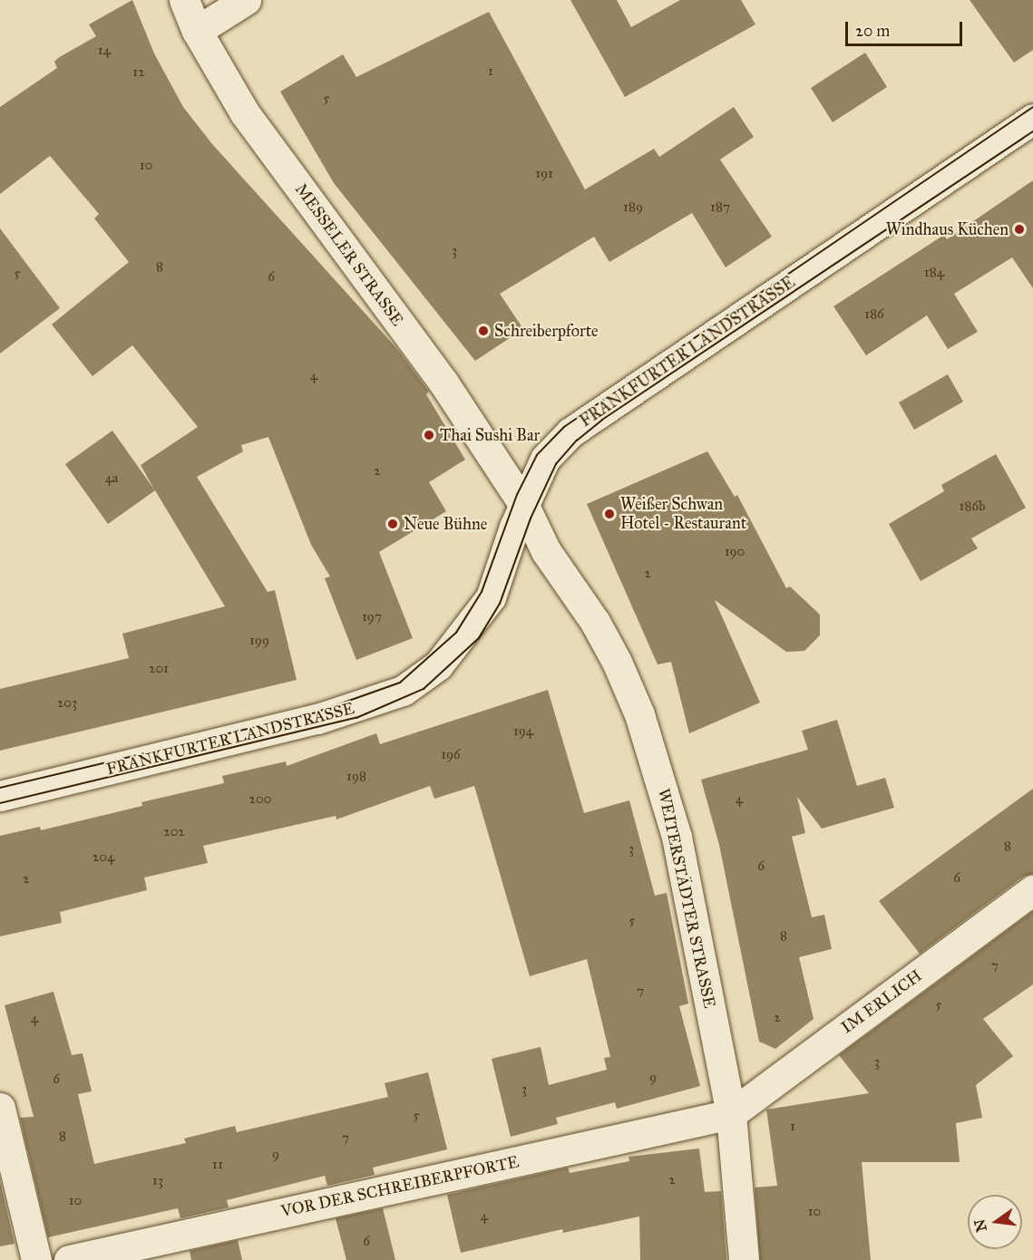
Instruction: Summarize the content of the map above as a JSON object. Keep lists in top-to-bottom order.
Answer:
{
  "streets": {
    "street": [
      "MESSELER STRASSE",
      "FRANKFURTER LANDSTRASSE",
      "WEITERSTÄDTER STRASSE",
      "IM ERLICH",
      "VOR DER SCHREIBERPFORTE"
    ]
  },
  "crossings": [
    ["MESSELER STRASSE", "FRANKFURTER LANDSTRASSE"],
    ["MESSELER STRASSE", "WEITERSTÄDTER STRASSE"],
    ["FRANKFURTER LANDSTRASSE", "WEITERSTÄDTER STRASSE"],
    ["WEITERSTÄDTER STRASSE", "IM ERLICH"],
    ["WEITERSTÄDTER STRASSE", "VOR DER SCHREIBERPFORTE"],
    ["IM ERLICH", "VOR DER SCHREIBERPFORTE"]
  ],
  "places": [
    "Windhaus Küchen",
    "Schreiberpforte",
    "Thai Sushi Bar",
    "Weißer Schwan Hotel - Restaurant",
    "Neue Bühne"
  ],
  "house_numbers": [
    "14",
    "1",
    "12",
    "5",
    "10",
    "191",
    "189",
    "187",
    "3",
    "8",
    "184",
    "5",
    "6",
    "186",
    "4",
    "2",
    "4a",
    "186b",
    "190",
    "2",
    "197",
    "199",
    "201",
    "203",
    "194",
    "196",
    "198",
    "200",
    "4",
    "202",
    "8",
    "3",
    "204",
    "6",
    "6",
    "2",
    "5",
    "8",
    "7",
    "7",
    "5",
    "2",
    "4",
    "3",
    "9",
    "6",
    "3",
    "5",
    "1",
    "8",
    "7",
    "9",
    "11",
    "2",
    "13",
    "10",
    "10",
    "4",
    "6"
  ],
  "scale_bar": "20 m",
  "north": "left"
}
